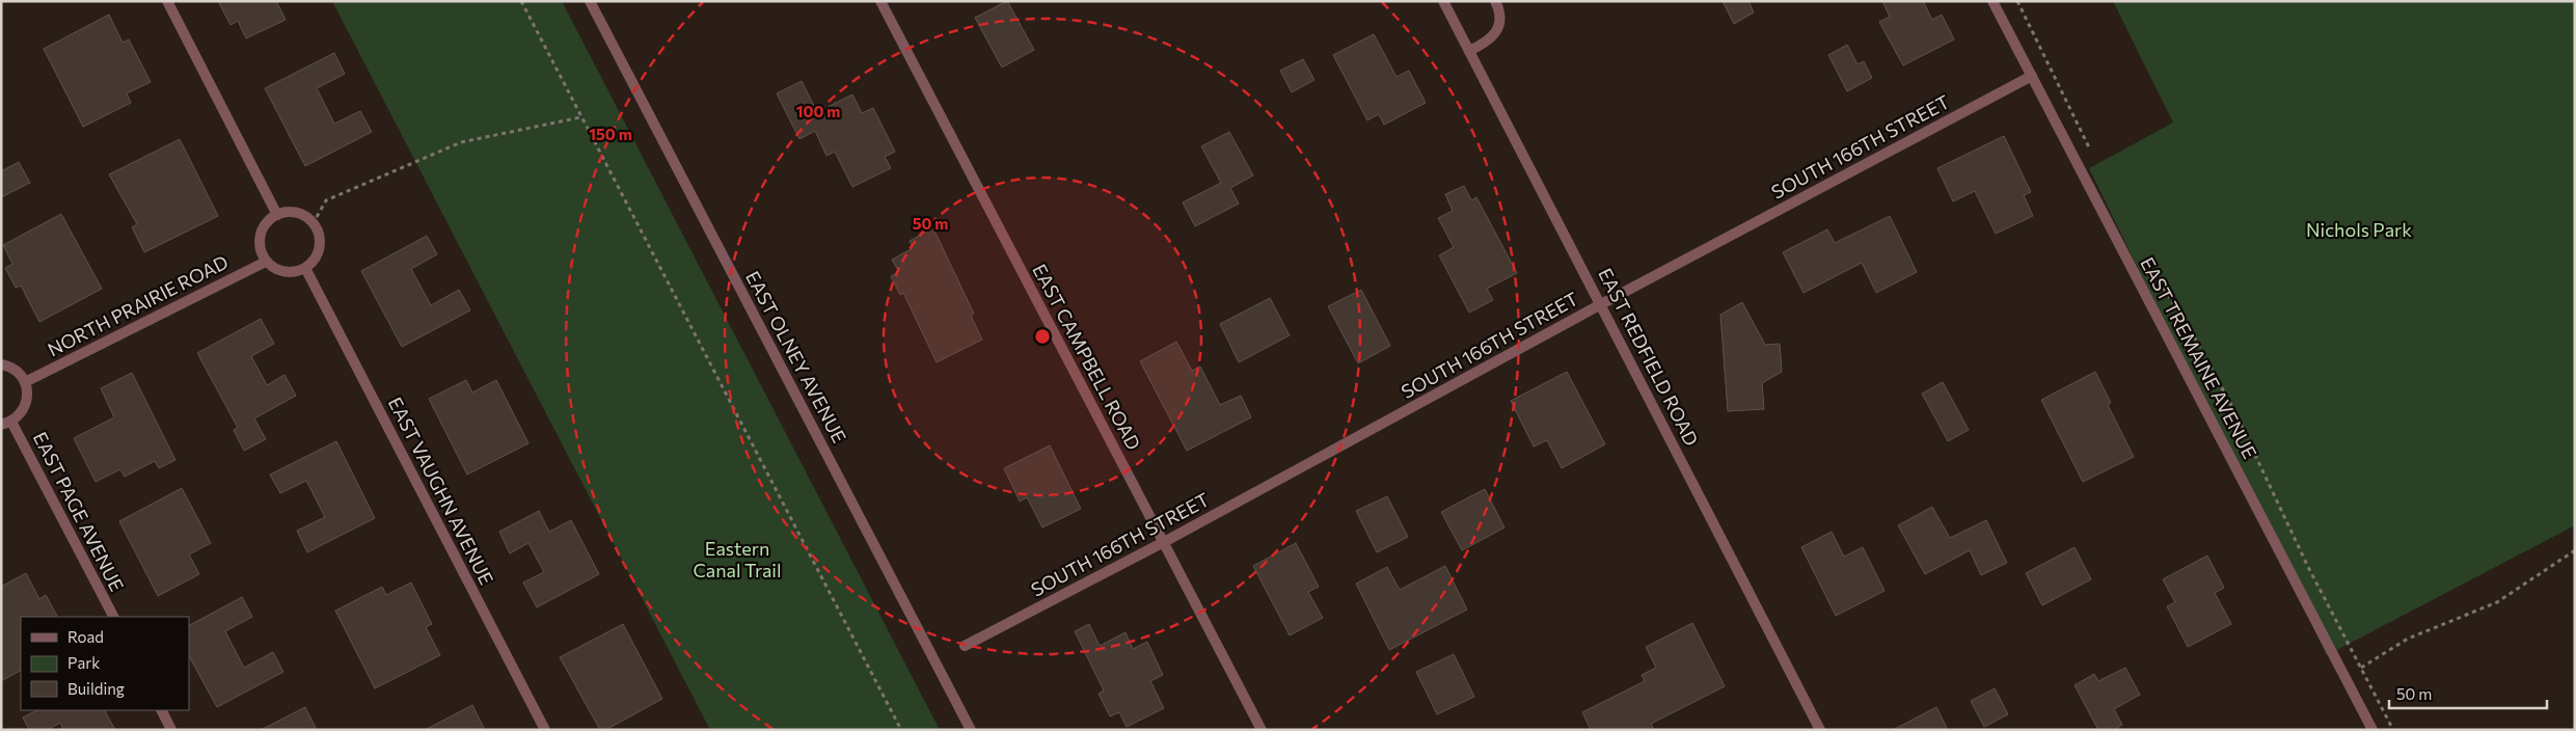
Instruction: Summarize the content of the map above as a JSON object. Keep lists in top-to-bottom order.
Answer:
{
  "streets": {
    "street": [
      "SOUTH 166TH STREET",
      "NORTH PRAIRIE ROAD",
      "EAST OLNEY AVENUE",
      "EAST CAMPBELL ROAD",
      "EAST REDFIELD ROAD",
      "EAST TREMAINE AVENUE",
      "EAST VAUGHN AVENUE",
      "EAST PAGE AVENUE"
    ]
  },
  "crossings": [
    ["SOUTH 166TH STREET", "EAST CAMPBELL ROAD"],
    ["SOUTH 166TH STREET", "EAST REDFIELD ROAD"],
    ["SOUTH 166TH STREET", "EAST TREMAINE AVENUE"],
    ["NORTH PRAIRIE ROAD", "EAST VAUGHN AVENUE"],
    ["NORTH PRAIRIE ROAD", "EAST PAGE AVENUE"]
  ],
  "parks": ["Nichols Park", "Eastern Canal Trail"],
  "legend": ["Road", "Park", "Building"],
  "scale_bar": "50 m",
  "rings": ["100 m", "150 m", "50 m"]
}
